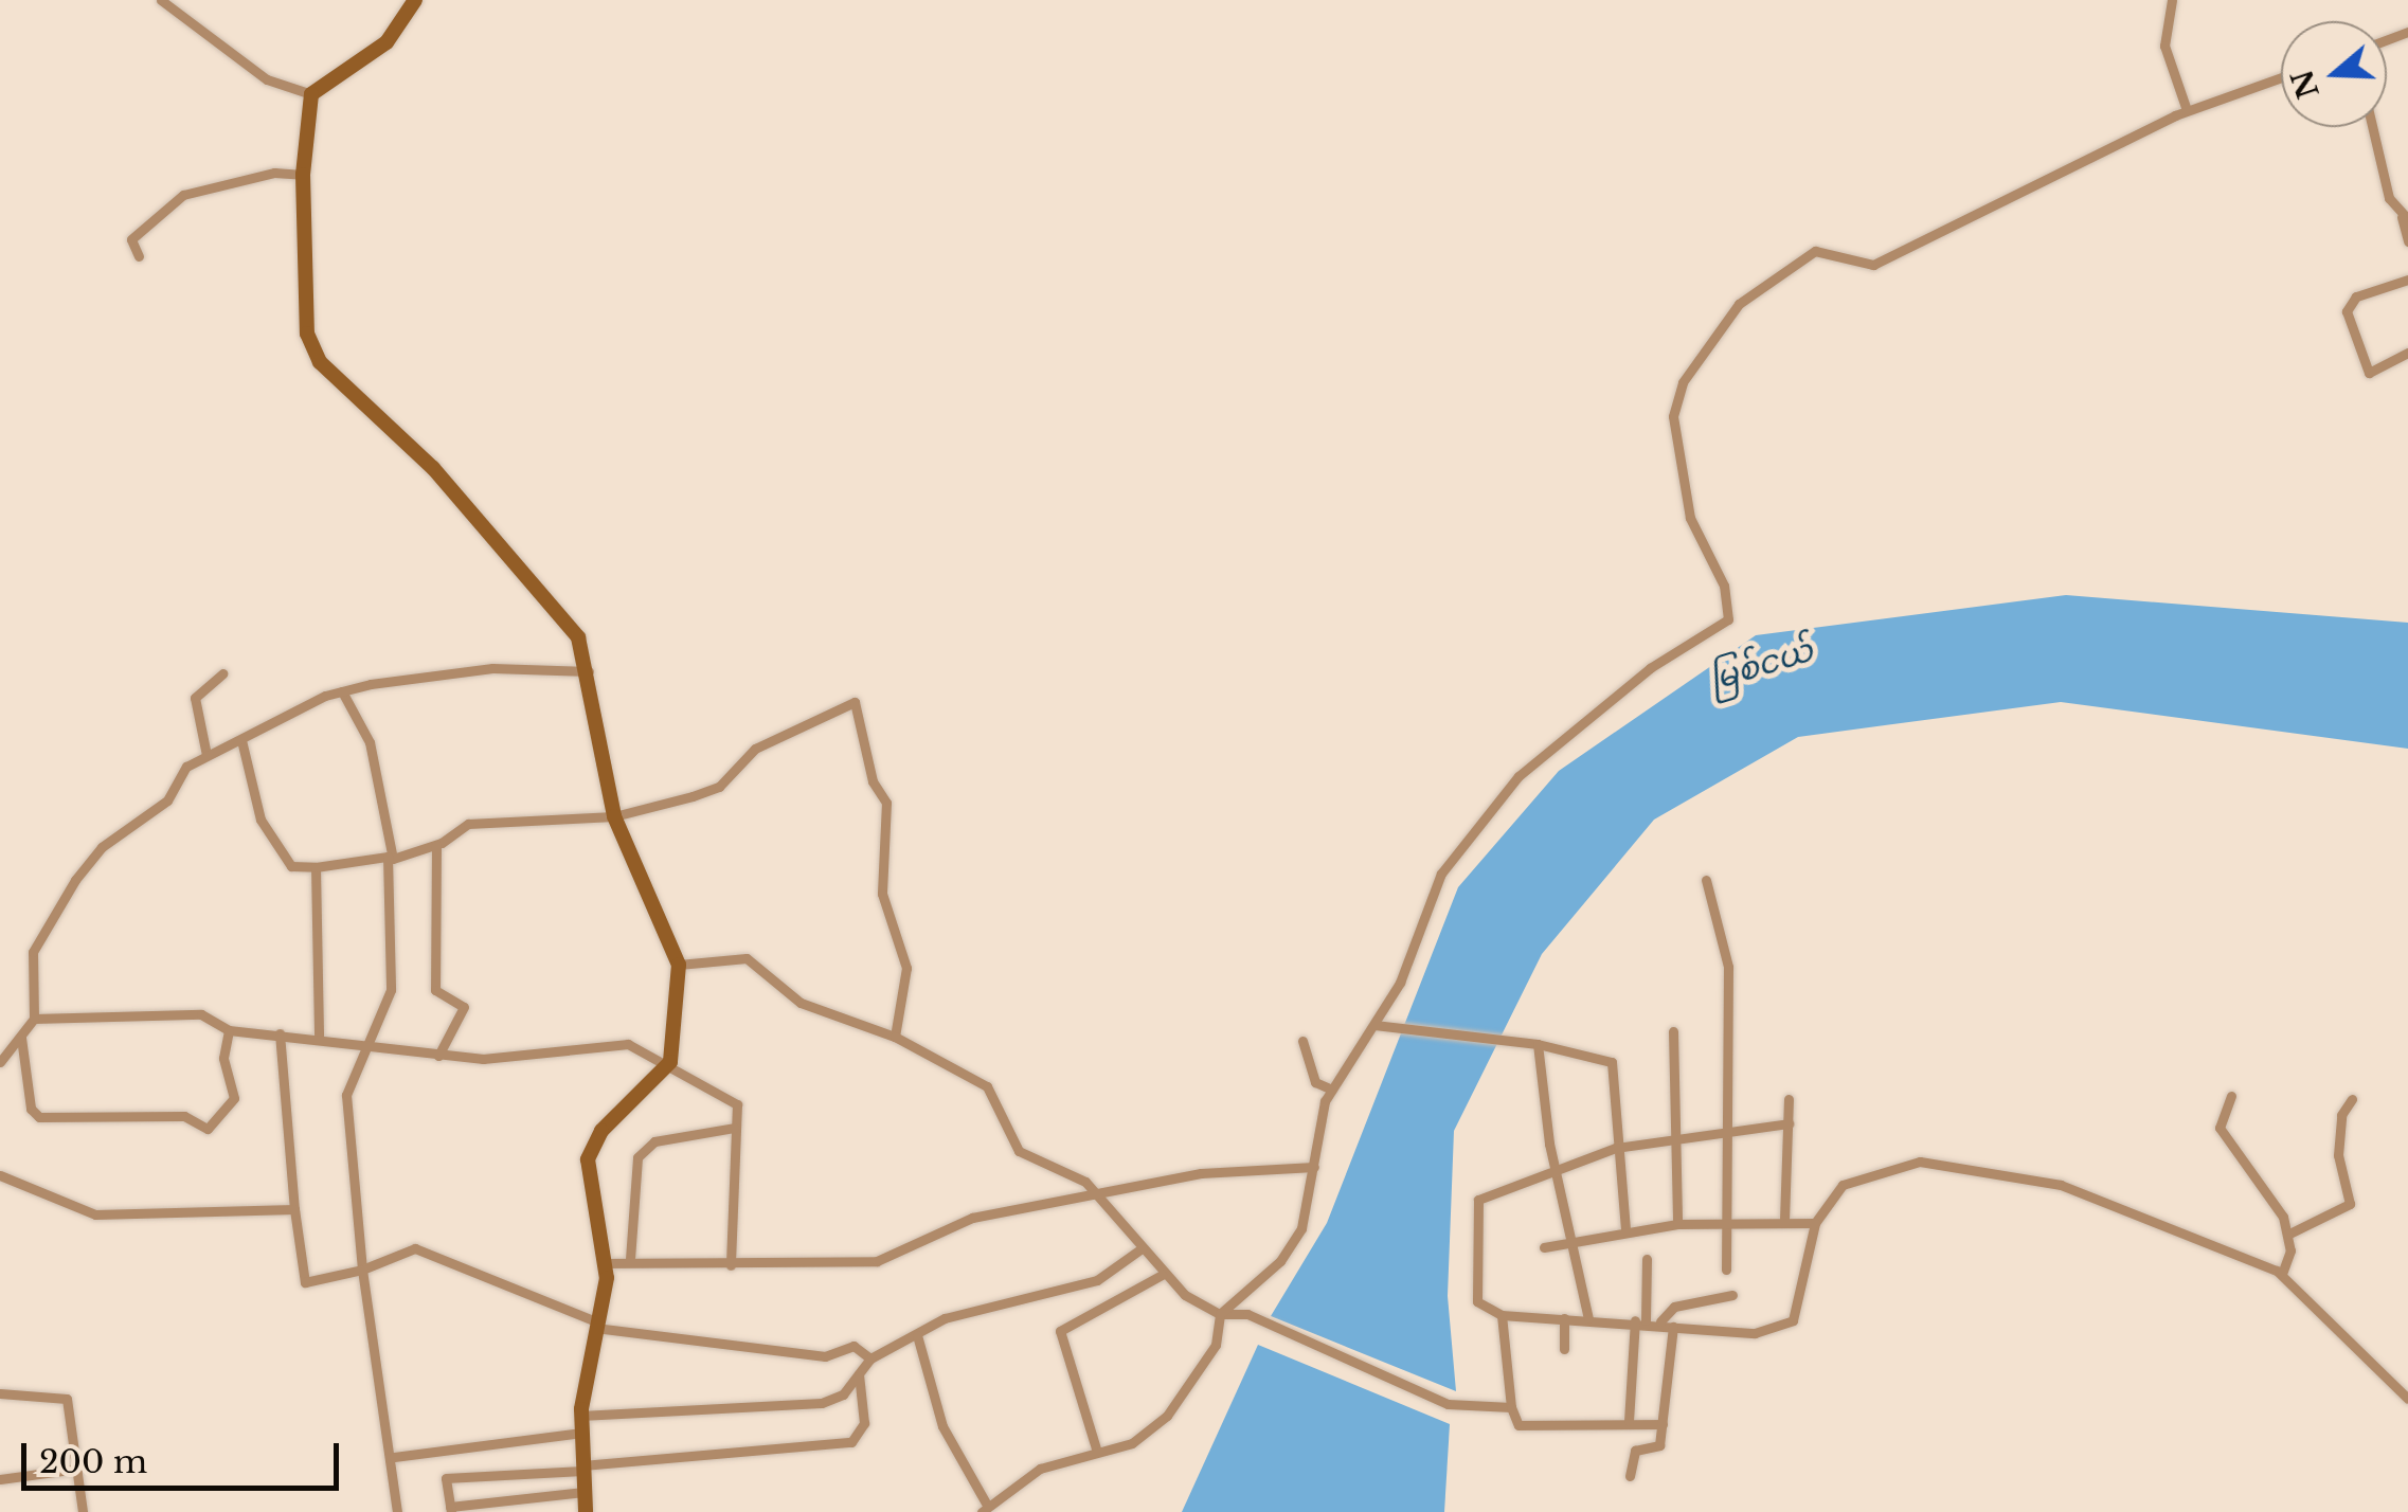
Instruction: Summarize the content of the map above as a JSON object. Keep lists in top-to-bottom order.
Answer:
{
  "water": ["မြစ်ငယ်"],
  "scale_bar": "200 m",
  "north": "left"
}
